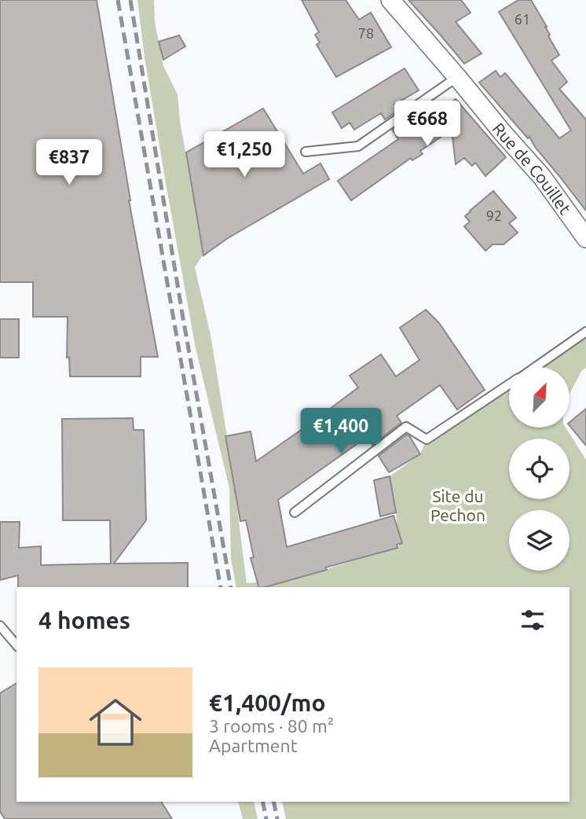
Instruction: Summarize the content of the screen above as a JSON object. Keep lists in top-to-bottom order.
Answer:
{
  "streets": {
    "street": ["Rue de Couillet"]
  },
  "parks": ["Site du Pechon"],
  "house_numbers": ["61", "78", "92"],
  "north": "top right",
  "page": {
    "price": [
      "€668",
      "€1,250",
      "€837",
      "€1,400"
    ],
    "heading": "4 homes",
    "list": [
      {
        "name": "€1,400/mo",
        "note": "3 rooms · 80 m² · Apartment"
      }
    ]
  }
}
